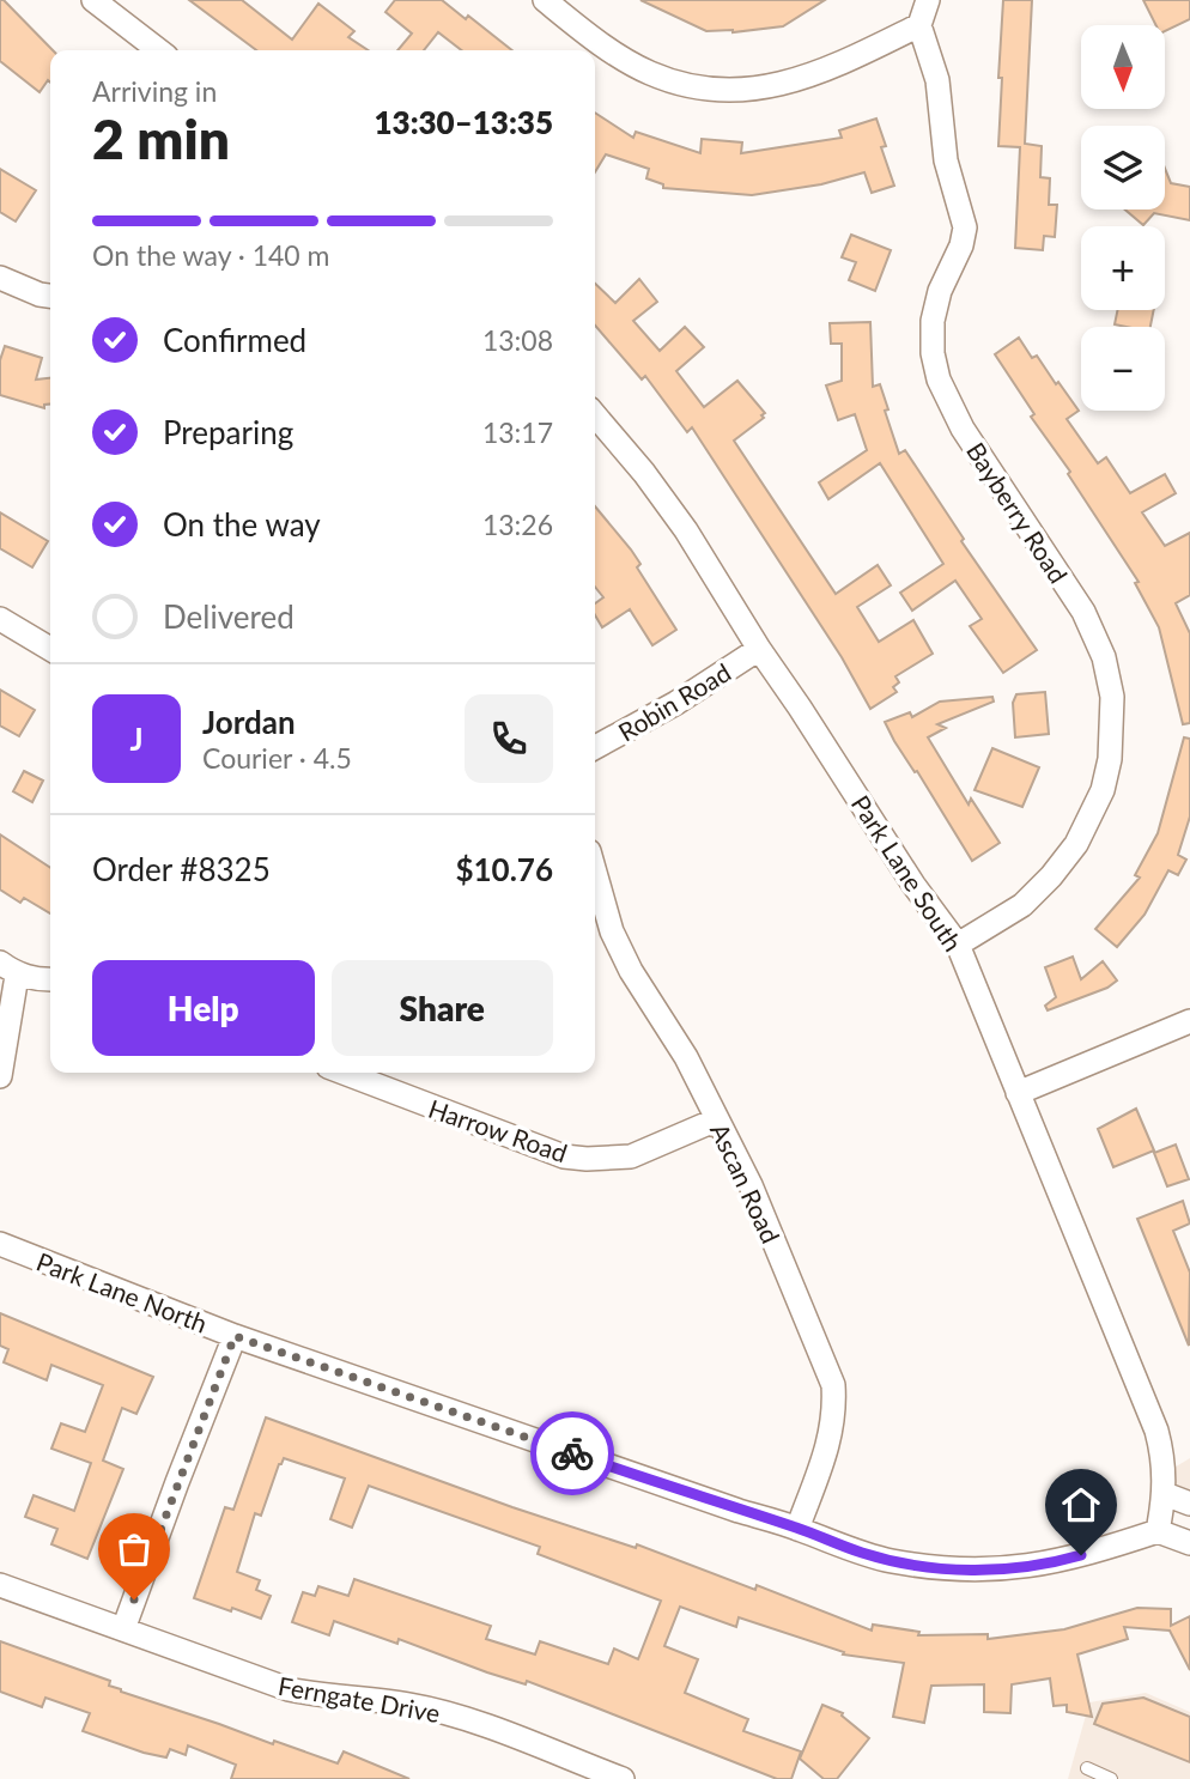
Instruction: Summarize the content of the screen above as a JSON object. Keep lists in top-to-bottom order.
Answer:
{
  "streets": {
    "street": [
      "Bayberry Road",
      "Robin Road",
      "Park Lane South",
      "Harrow Road",
      "Ascan Road",
      "Park Lane North",
      "Ferngate Drive"
    ]
  },
  "crossings": [
    ["Bayberry Road", "Park Lane South"],
    ["Robin Road", "Park Lane South"],
    ["Park Lane South", "Park Lane North"],
    ["Harrow Road", "Ascan Road"],
    ["Ascan Road", "Park Lane North"]
  ],
  "north": "bottom",
  "page": {
    "map_buttons": ["+", "−"],
    "heading": ["2 min", "Arriving in", "13:30–13:35"],
    "panel": [
      "Jordan",
      "Courier · 4.5",
      "Order #8325",
      "$10.76"
    ],
    "bar": "On the way · 140 m",
    "list": [
      ["Confirmed", "13:08"],
      ["Preparing", "13:17"],
      ["On the way", "13:26"],
      "Delivered"
    ],
    "round": "J",
    "buttons": ["Help", "Share"]
  }
}
